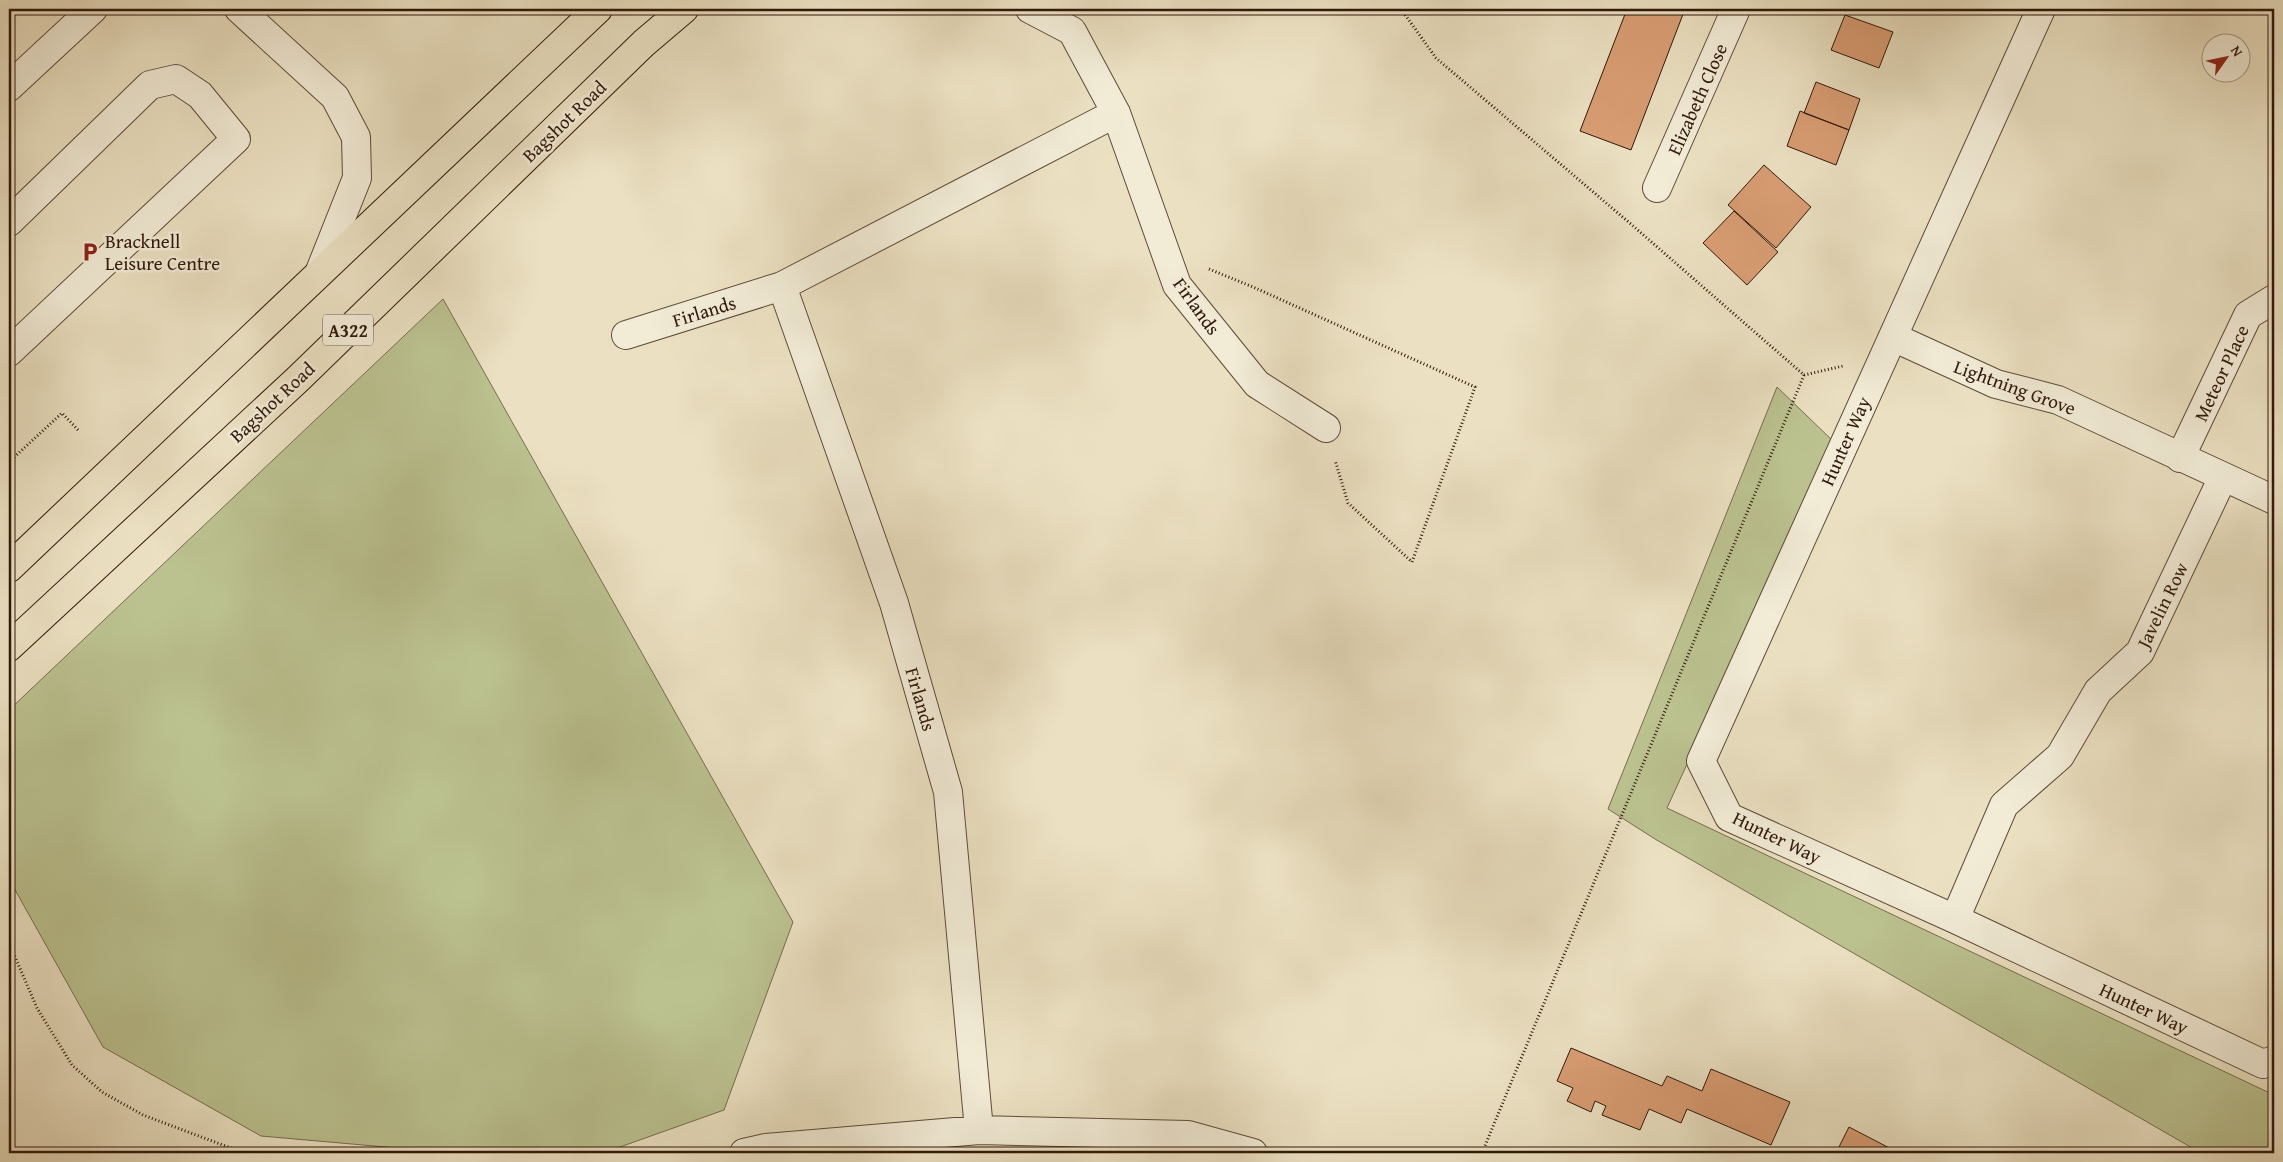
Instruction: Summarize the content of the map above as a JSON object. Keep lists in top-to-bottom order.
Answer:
{
  "streets": {
    "highway": ["Bagshot Road", "A322"],
    "street": [
      "Elizabeth Close",
      "Firlands",
      "Meteor Place",
      "Lightning Grove",
      "Hunter Way",
      "Javelin Row"
    ]
  },
  "crossings": [
    ["Meteor Place", "Lightning Grove"],
    ["Lightning Grove", "Hunter Way"],
    ["Lightning Grove", "Javelin Row"],
    ["Hunter Way", "Javelin Row"]
  ],
  "places": {
    "parking": ["Bracknell Leisure Centre"]
  },
  "north": "top right"
}
